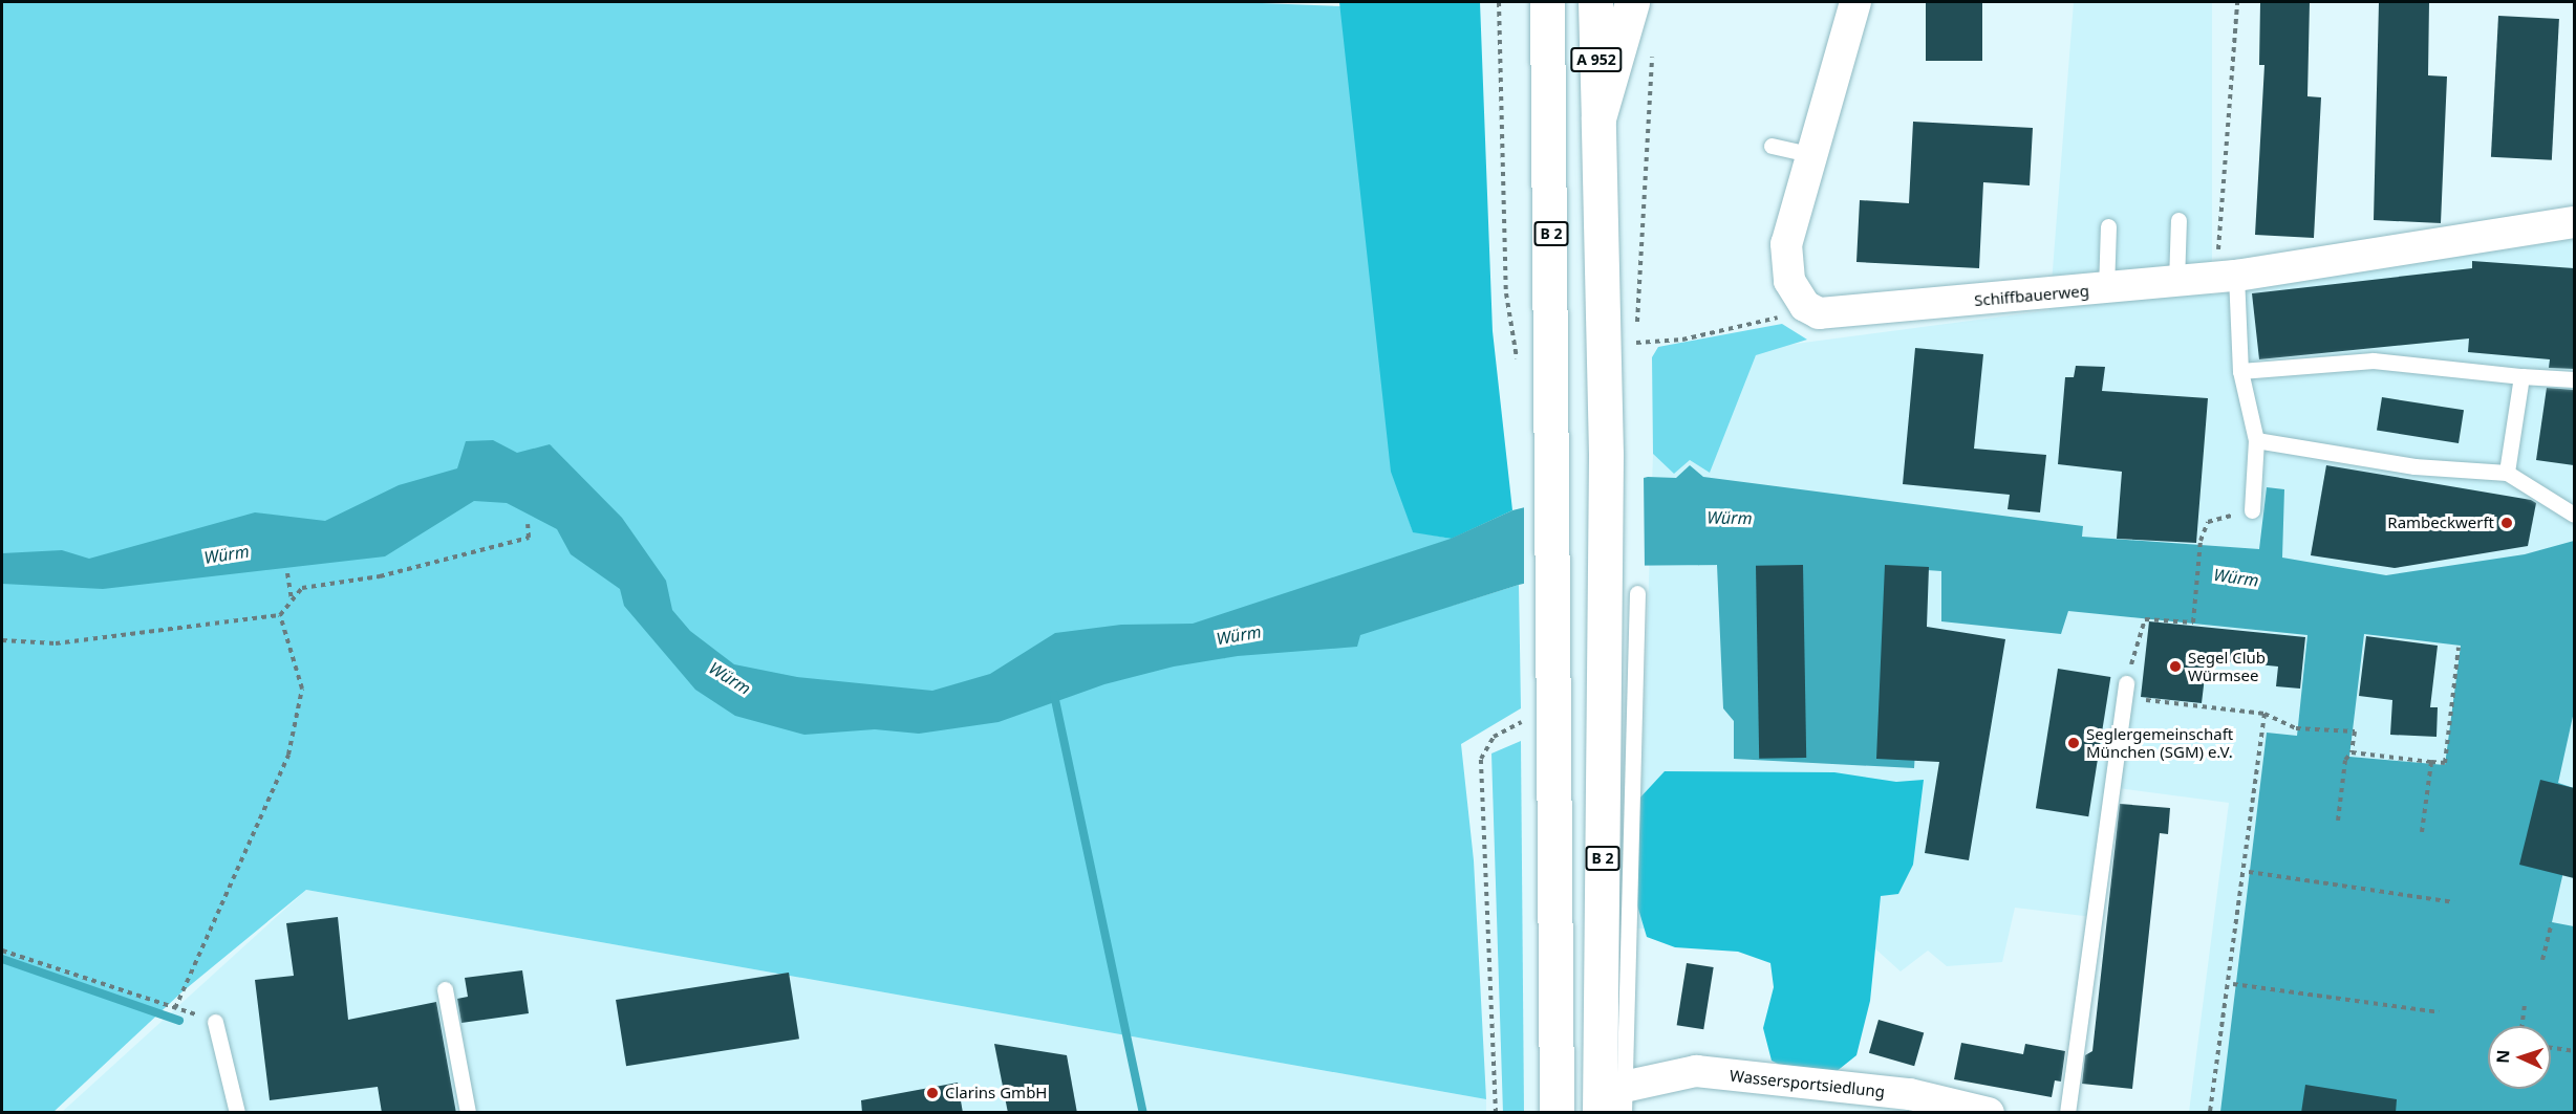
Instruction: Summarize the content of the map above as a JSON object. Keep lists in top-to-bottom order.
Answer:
{
  "streets": {
    "main road": ["A 952", "B 2"],
    "street": ["Schiffbauerweg", "Wassersportsiedlung"]
  },
  "crossings": [
    ["A 952", "B 2"]
  ],
  "water": ["Würm"],
  "places": [
    "Rambeckwerft",
    "Segel Club Würmsee",
    "Seglergemeinschaft München (SGM) e.V.",
    "Clarins GmbH"
  ],
  "north": "left"
}
